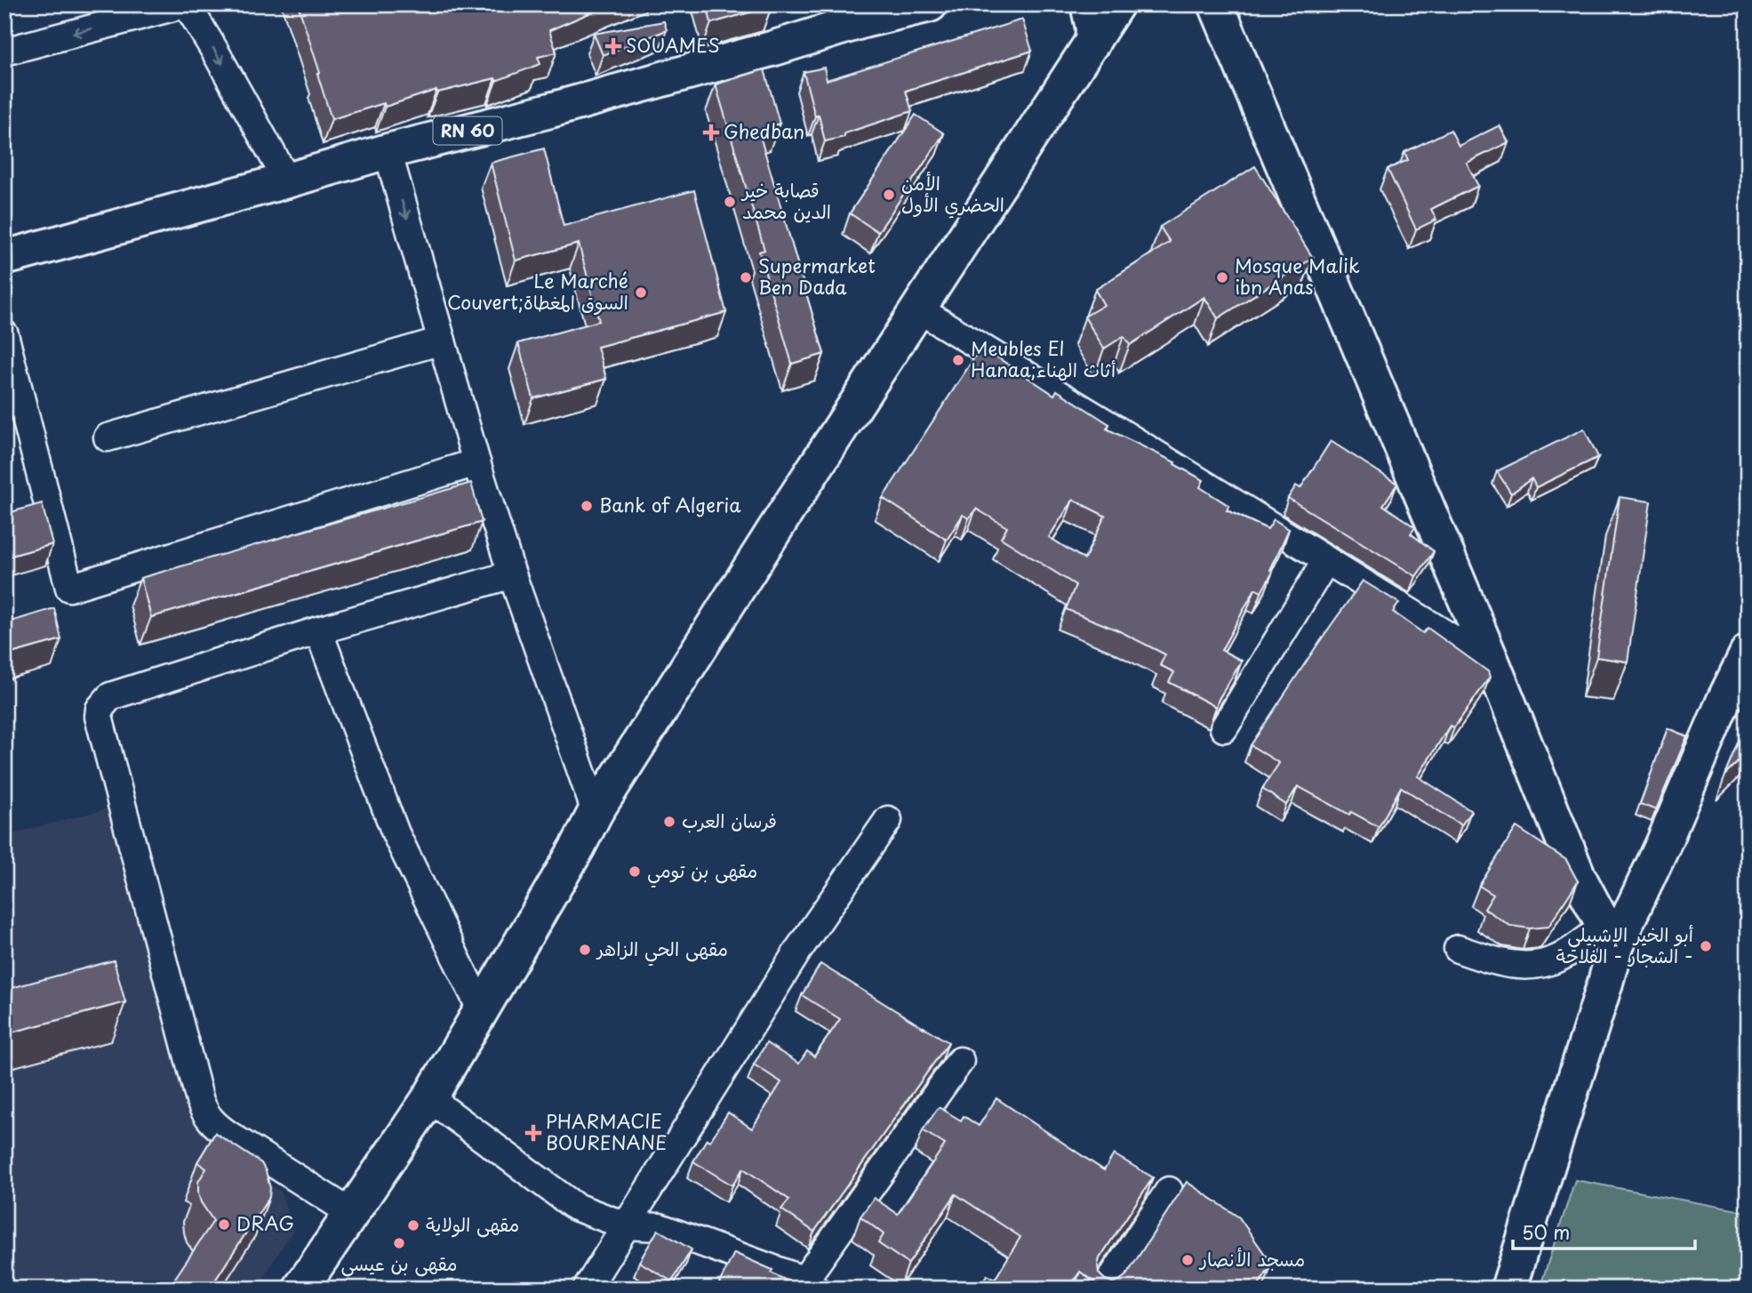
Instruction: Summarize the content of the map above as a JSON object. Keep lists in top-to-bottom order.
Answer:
{
  "streets": {
    "street": ["RN 60"]
  },
  "places": {
    "health": ["SOUAMES", "Ghedban", "PHARMACIE BOURENANE"],
    "other": [
      "الأمن الحضري الأول",
      "قصابة خير الدين محمد",
      "Supermarket Ben Dada",
      "Mosque Malik ibn Anas",
      "Le Marché Couvert;السوق المغطاة",
      "Meubles El Hanaa;أثاث الهناء",
      "Bank of Algeria",
      "فرسان العرب",
      "مقهى بن تومي",
      "أبو الخير الإشبيلي الشجار - الفلاحة -",
      "مقهى الحي الزاهر",
      "DRAG",
      "مقهى الولاية",
      "مقهى بن عيسى",
      "مسجد الأنصار"
    ]
  },
  "scale_bar": "50 m"
}
